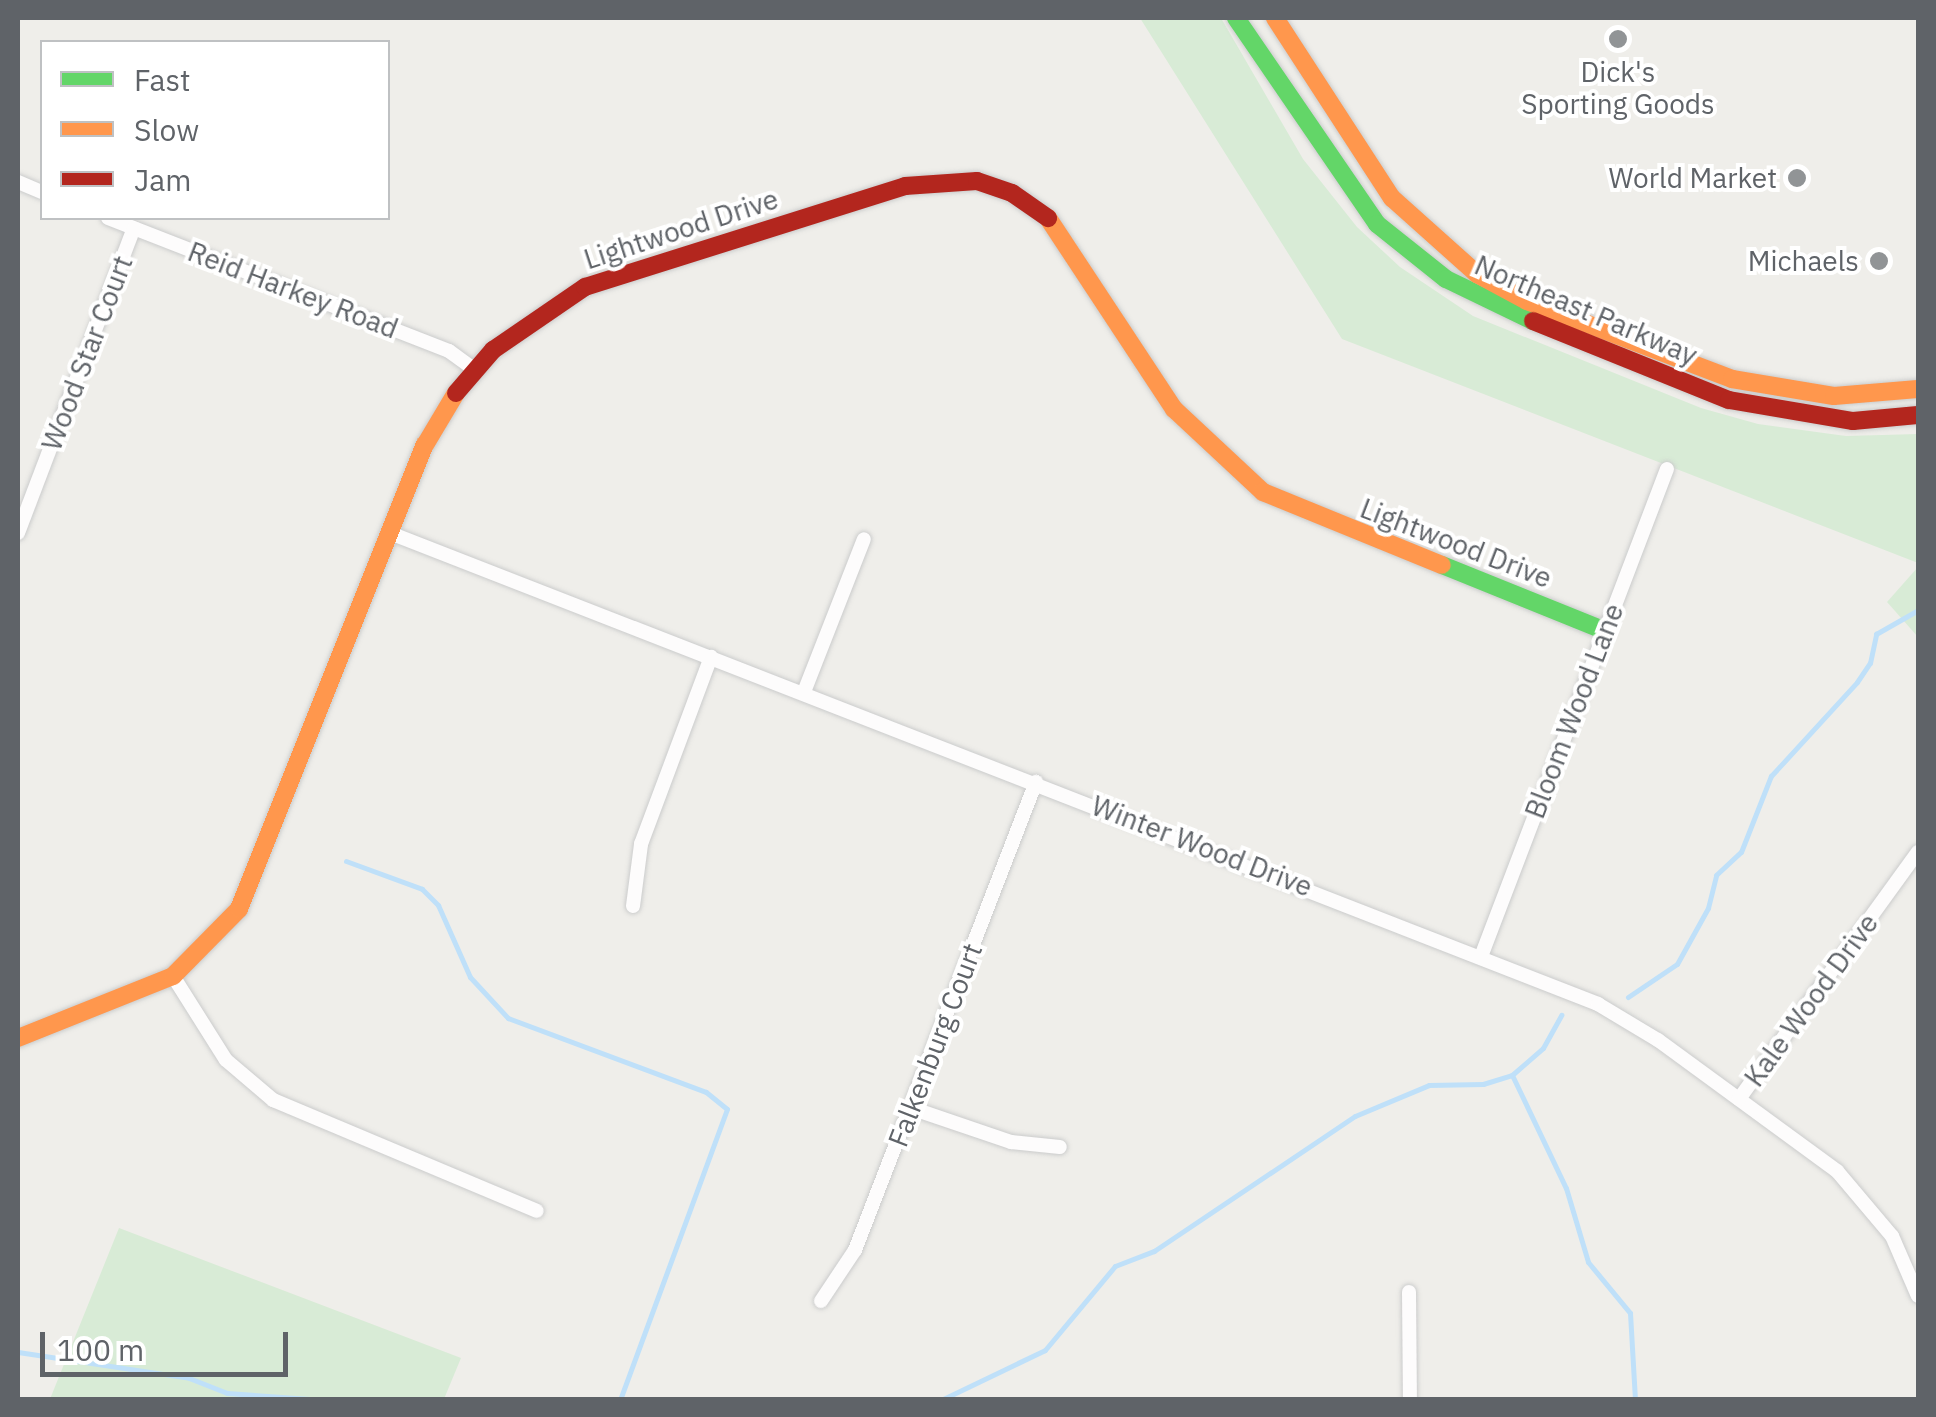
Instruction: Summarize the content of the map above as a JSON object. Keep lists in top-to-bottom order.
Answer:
{
  "streets": {
    "street": [
      "Lightwood Drive",
      "Reid Harkey Road",
      "Northeast Parkway",
      "Wood Star Court",
      "Bloom Wood Lane",
      "Winter Wood Drive",
      "Kale Wood Drive",
      "Falkenburg Court"
    ]
  },
  "crossings": [
    ["Lightwood Drive", "Reid Harkey Road"],
    ["Lightwood Drive", "Bloom Wood Lane"],
    ["Lightwood Drive", "Winter Wood Drive"],
    ["Reid Harkey Road", "Wood Star Court"],
    ["Bloom Wood Lane", "Winter Wood Drive"],
    ["Winter Wood Drive", "Kale Wood Drive"],
    ["Winter Wood Drive", "Falkenburg Court"]
  ],
  "places": ["Dick's Sporting Goods", "World Market", "Michaels"],
  "legend": ["Fast", "Slow", "Jam"],
  "scale_bar": "100 m"
}
